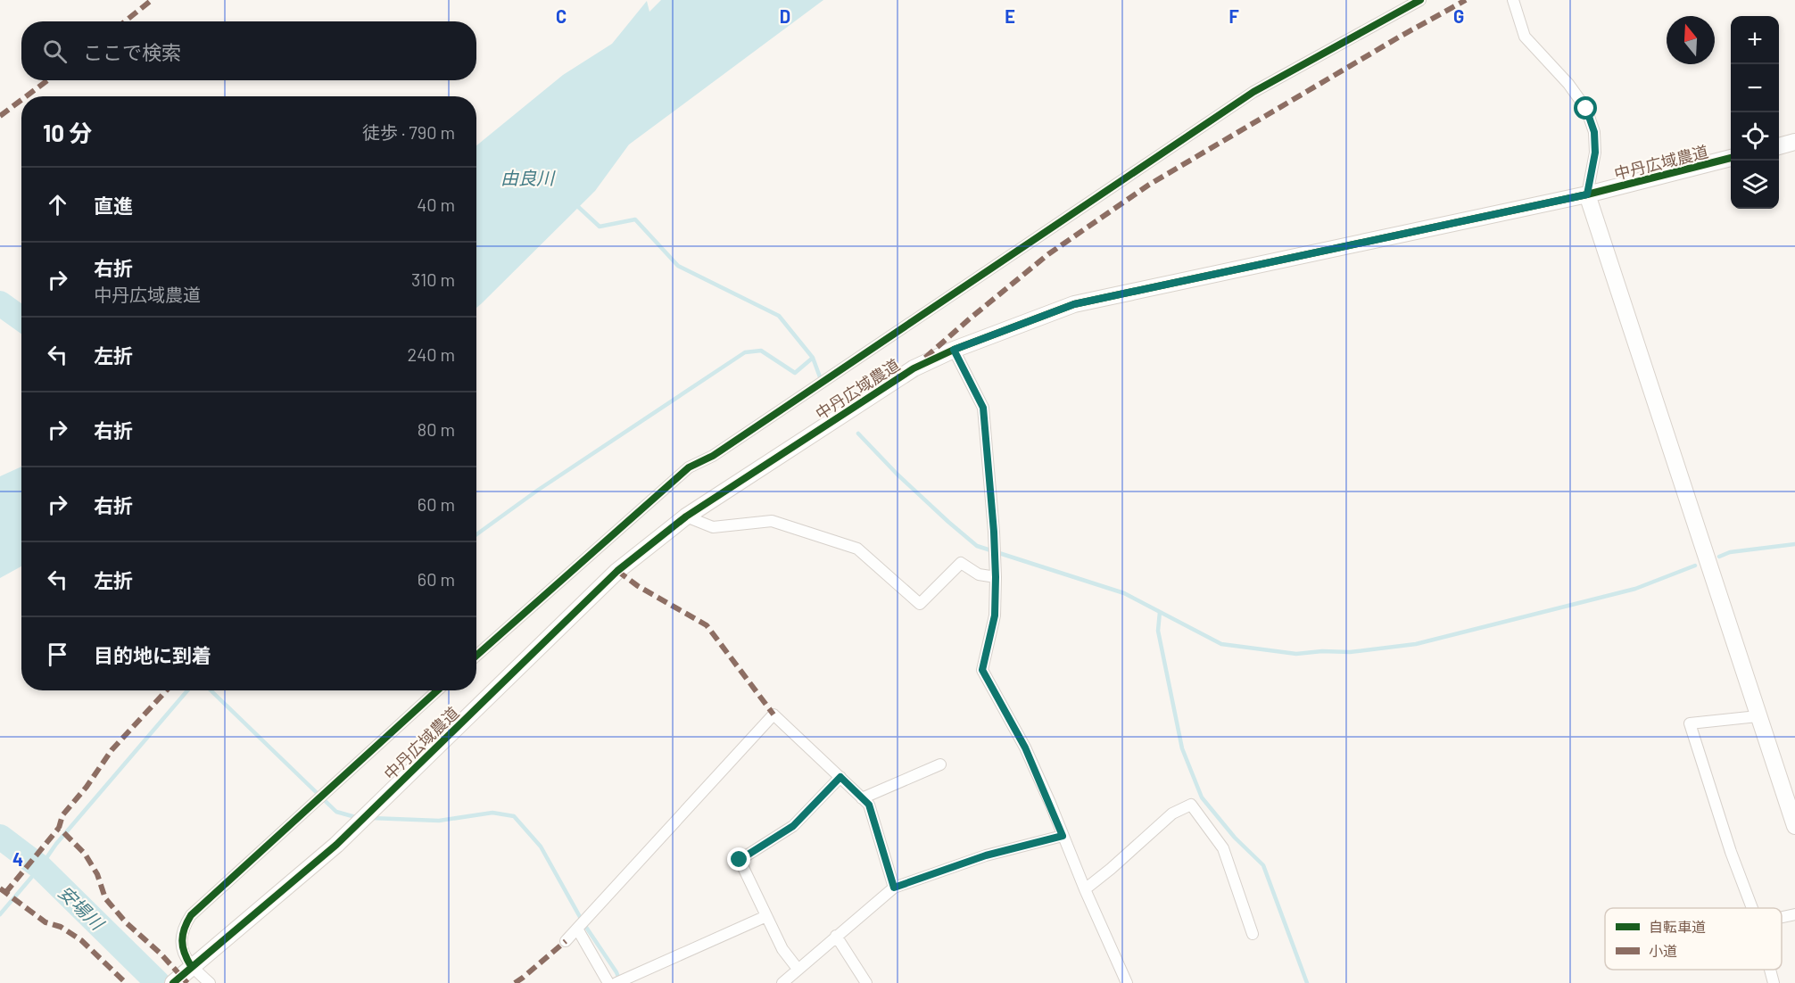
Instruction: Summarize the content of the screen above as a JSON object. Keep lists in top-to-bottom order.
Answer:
{
  "streets": {
    "street": ["中丹広域農道"]
  },
  "water": ["由良川", "安場川"],
  "legend": ["自転車道", "小道"],
  "north": "top",
  "page": {
    "map_buttons": ["+", "−"],
    "search": "ここで検索",
    "heading": ["10 分", "徒歩 · 790 m"],
    "list": [
      ["直進", "40 m"],
      ["右折", "中丹広域農道", "310 m"],
      ["左折", "240 m"],
      ["右折", "80 m"],
      ["右折", "60 m"],
      ["左折", "60 m"],
      "目的地に到着"
    ]
  },
  "grid": {
    "columns": [
      "C",
      "D",
      "E",
      "F",
      "G"
    ],
    "rows": ["4"]
  }
}
